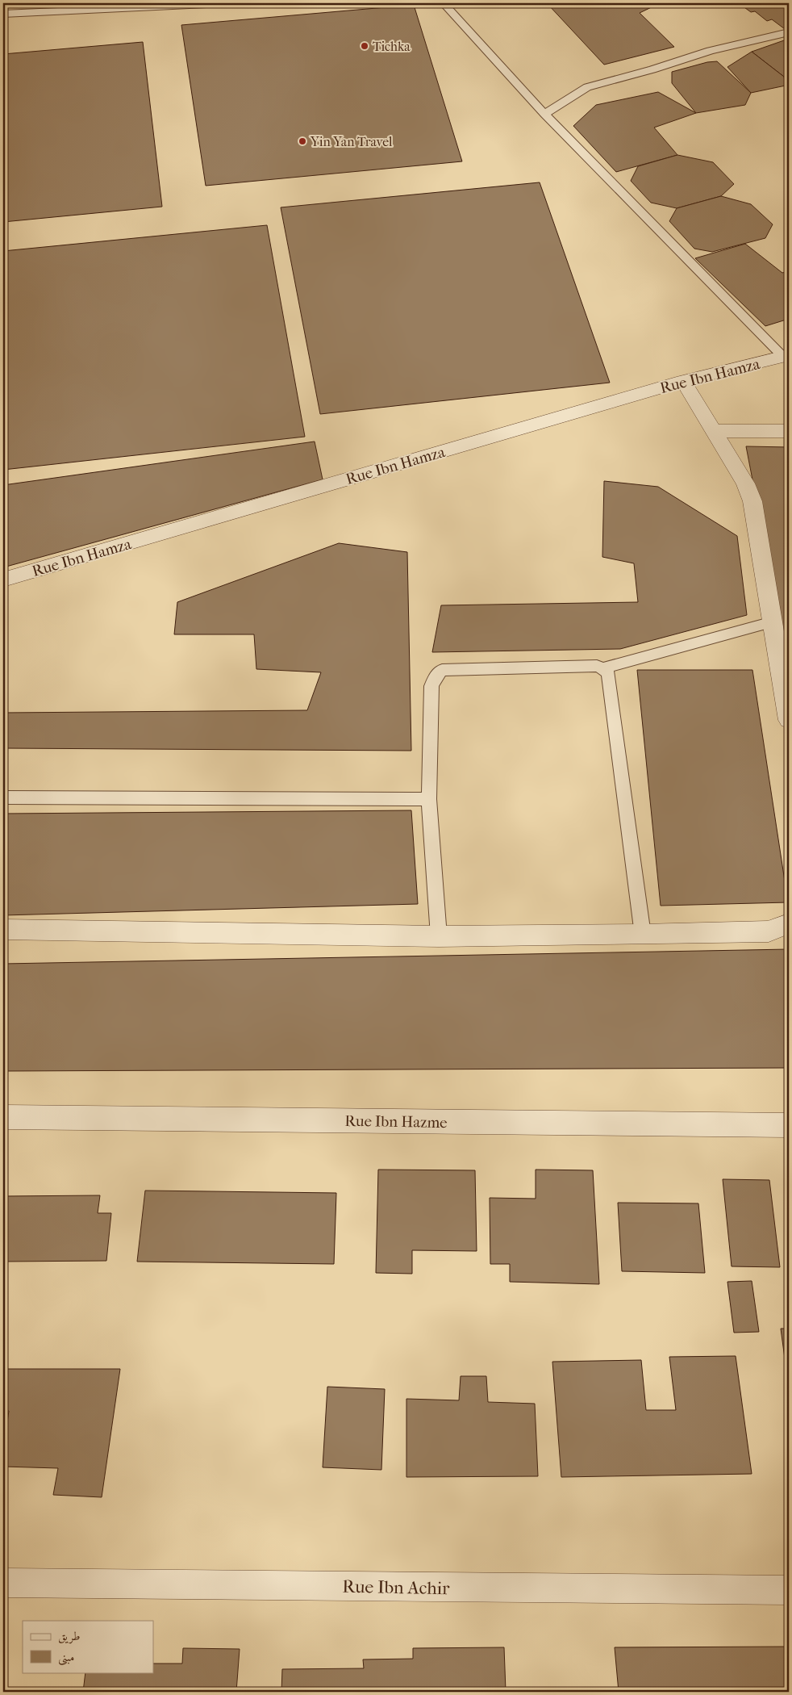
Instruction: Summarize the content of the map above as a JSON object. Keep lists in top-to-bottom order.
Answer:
{
  "streets": {
    "street": ["Rue Ibn Hamza", "Rue Ibn Hazme", "Rue Ibn Achir"]
  },
  "places": ["Tichka", "Yin Yan Travel"],
  "legend": ["طريق", "مبنى"]
}
